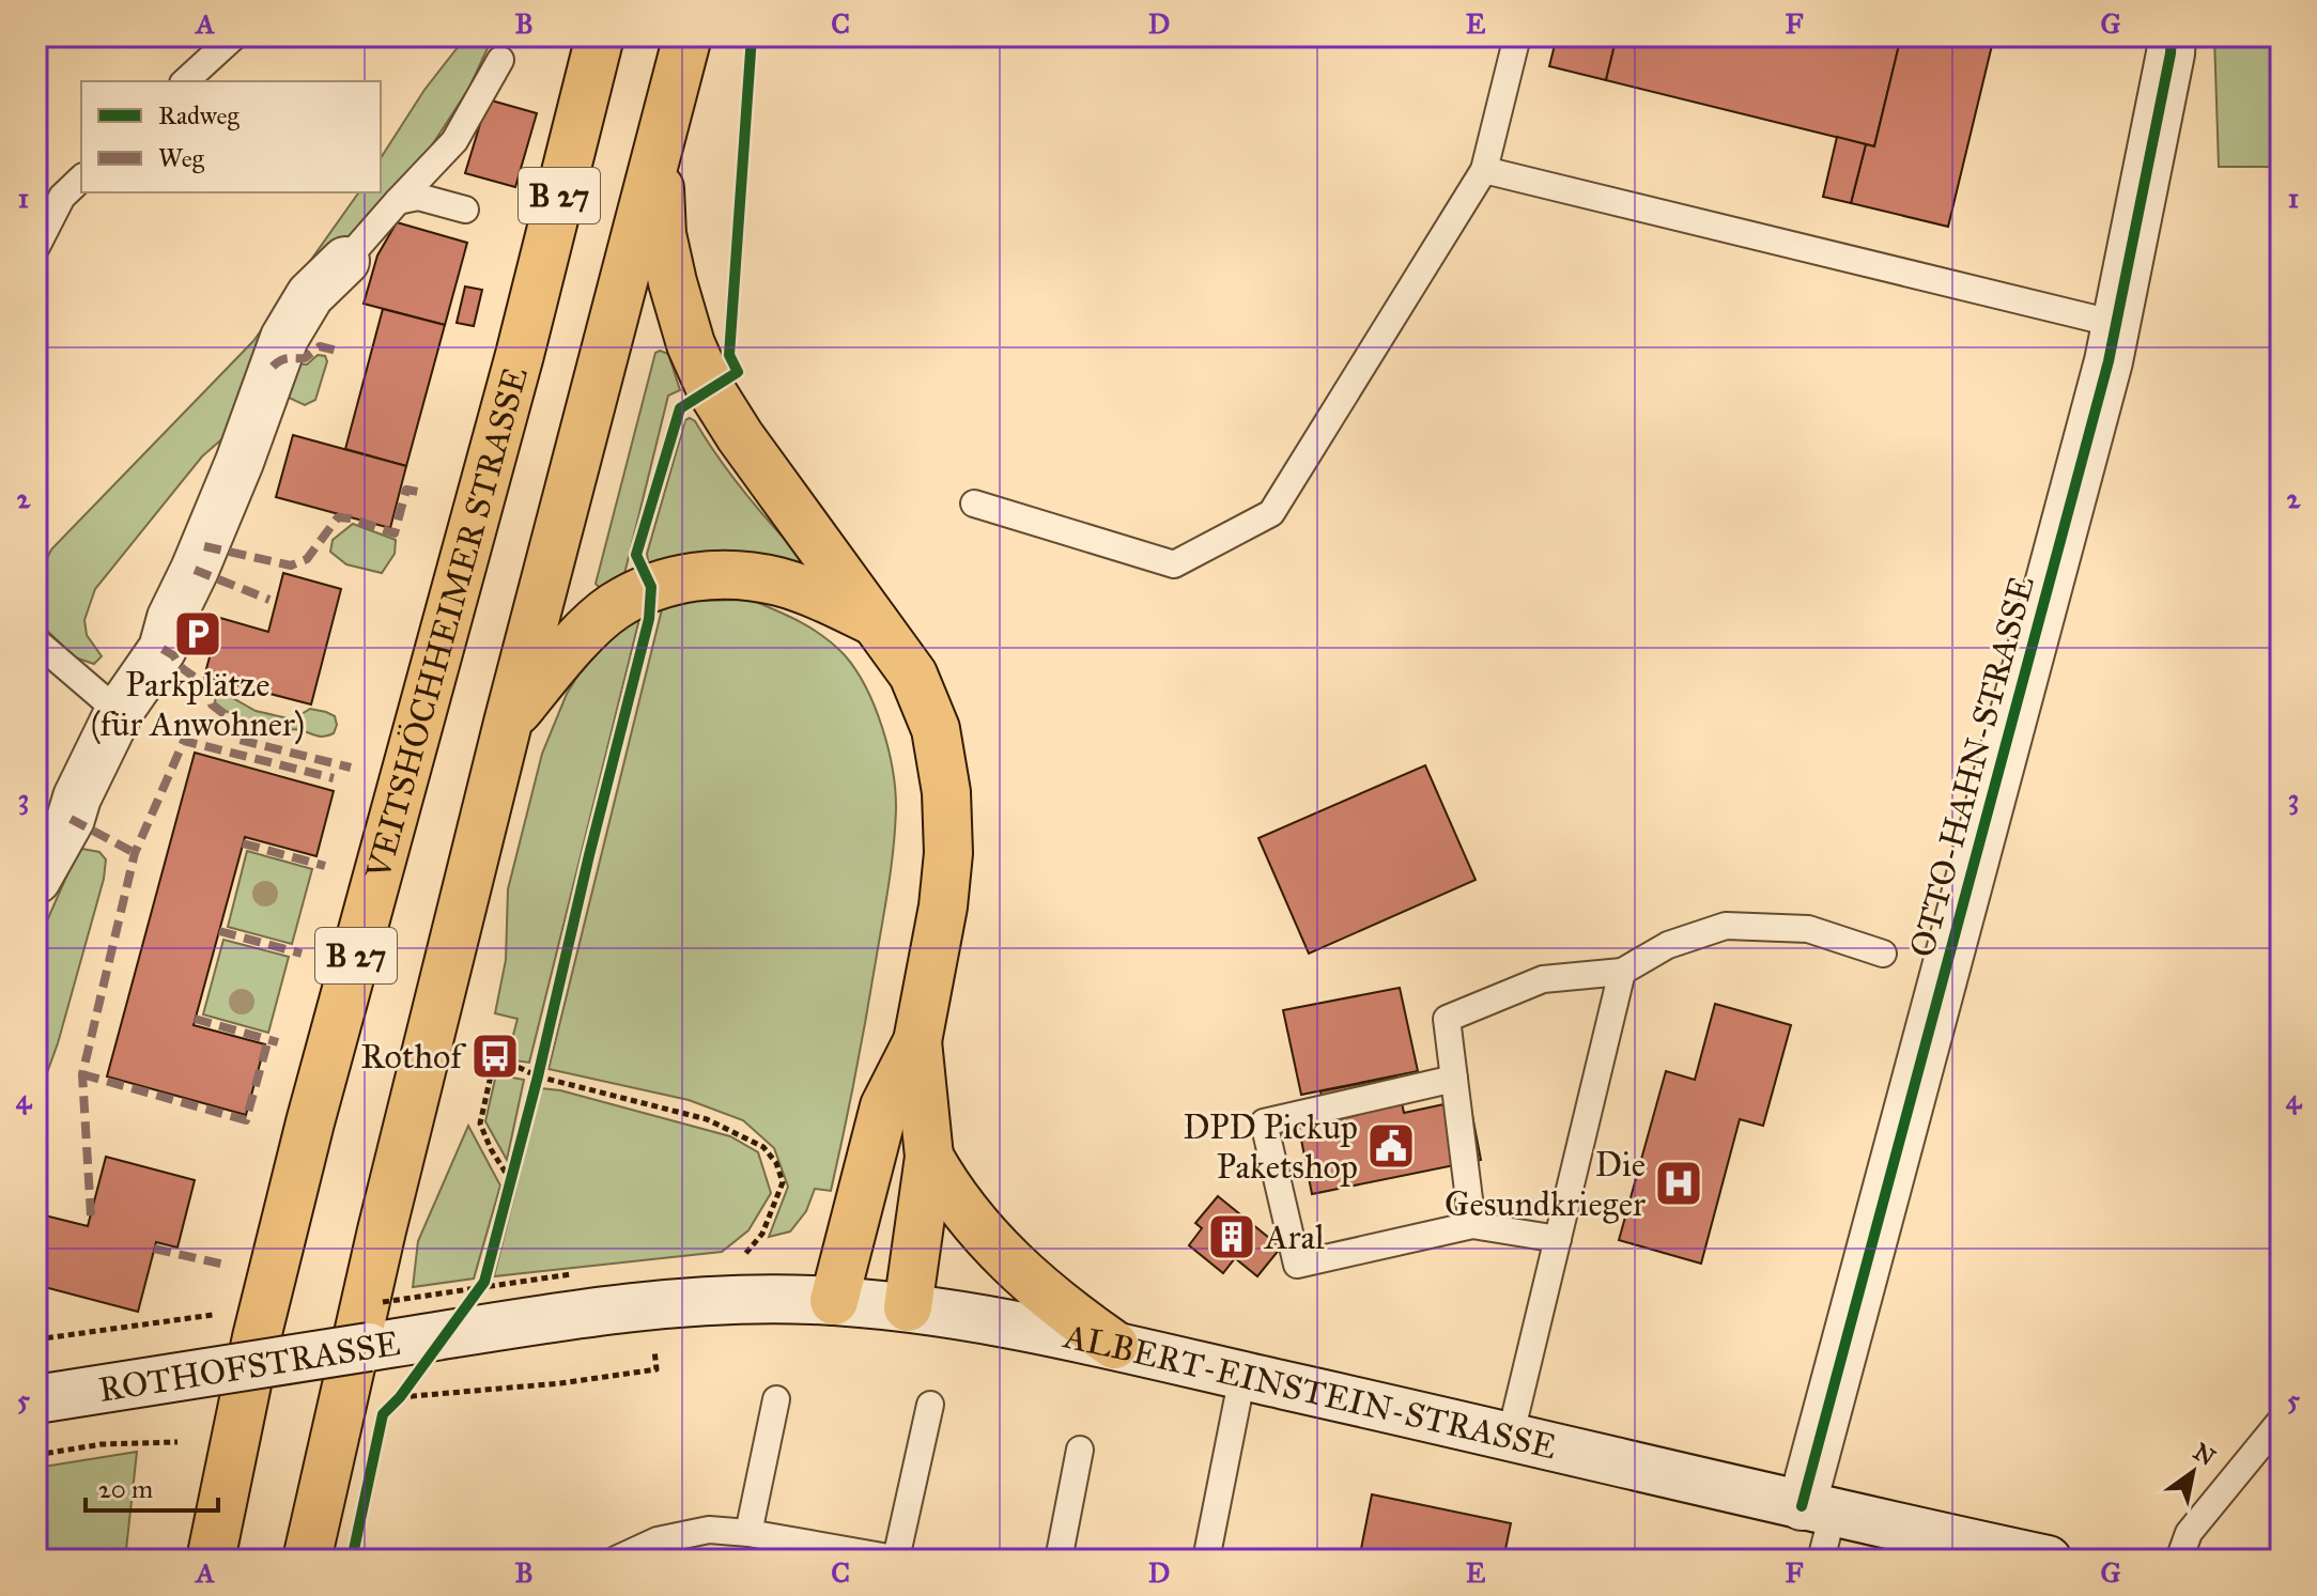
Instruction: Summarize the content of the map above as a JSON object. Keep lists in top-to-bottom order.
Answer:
{
  "streets": {
    "highway": ["B 27", "VEITSHÖCHHEIMER STRASSE"],
    "street": ["OTTO-HAHN-STRASSE", "ROTHOFSTRASSE", "ALBERT-EINSTEIN-STRASSE"]
  },
  "crossings": [
    ["OTTO-HAHN-STRASSE", "ALBERT-EINSTEIN-STRASSE"],
    ["ROTHOFSTRASSE", "ALBERT-EINSTEIN-STRASSE"]
  ],
  "places": {
    "parking": ["Parkplätze (für Anwohner)"],
    "bus stop": ["Rothof"],
    "public building": ["DPD Pickup Paketshop"],
    "hospital": ["Die Gesundkrieger"],
    "building": ["Aral"]
  },
  "legend": ["Radweg", "Weg"],
  "scale_bar": "20 m",
  "north": "top right",
  "grid": {
    "columns": [
      "A",
      "B",
      "C",
      "D",
      "E",
      "F",
      "G"
    ],
    "rows": [
      "1",
      "2",
      "3",
      "4",
      "5"
    ]
  }
}
